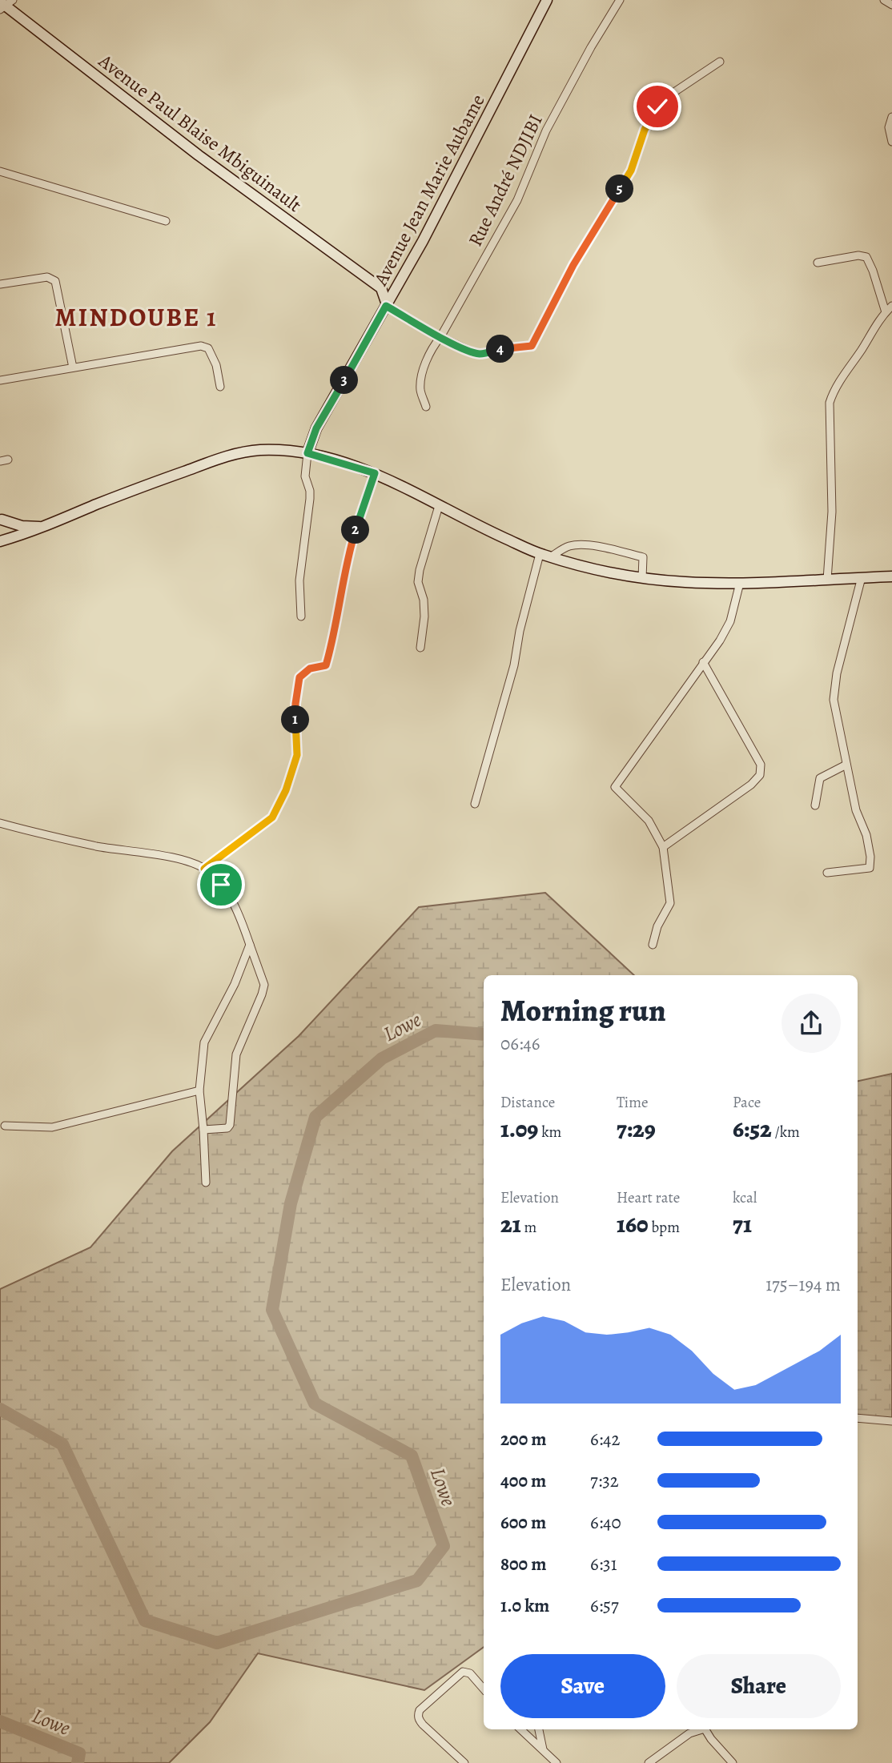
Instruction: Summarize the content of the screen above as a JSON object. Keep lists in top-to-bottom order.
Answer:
{
  "streets": {
    "street": ["Avenue Paul Blaise Mbiguinault", "Rue André NDJIBI", "Avenue Jean Marie Aubame"]
  },
  "districts": ["MINDOUBE 1"],
  "water": ["Lowe"],
  "page": {
    "pins": [
      "5",
      "4",
      "3",
      "2",
      "1"
    ],
    "heading": ["Morning run", "06:46"],
    "stats": [
      ["Distance", "1.09 km"],
      ["Time", "7:29"],
      ["Pace", "6:52 /km"],
      ["Elevation", "21 m"],
      ["Heart rate", "160 bpm"],
      ["kcal", "71"]
    ],
    "chart": ["Elevation", "175–194 m"],
    "list": [
      {
        "name": "200 m",
        "note": "6:42"
      },
      {
        "name": "400 m",
        "note": "7:32"
      },
      {
        "name": "600 m",
        "note": "6:40"
      },
      {
        "name": "800 m",
        "note": "6:31"
      },
      {
        "name": "1.0 km",
        "note": "6:57"
      }
    ],
    "buttons": ["Save", "Share"]
  }
}
